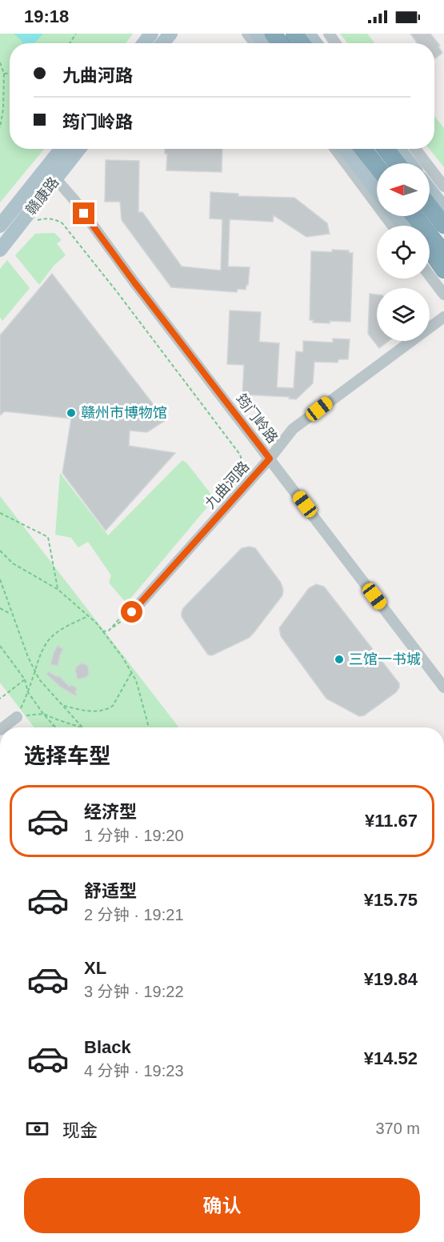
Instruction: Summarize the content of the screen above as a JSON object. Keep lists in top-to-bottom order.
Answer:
{
  "streets": {
    "main road": ["赣康路"],
    "street": ["筠门岭路", "九曲河路"]
  },
  "crossings": [
    ["赣康路", "筠门岭路"],
    ["筠门岭路", "九曲河路"]
  ],
  "places": ["赣州市博物馆", "三馆一书城"],
  "north": "left",
  "page": {
    "status": "19:18",
    "banner": ["九曲河路", "筠门岭路"],
    "heading": "选择车型",
    "list": [
      {
        "name": "经济型",
        "note": "1 分钟 · 19:20",
        "value": "¥11.67"
      },
      {
        "name": "舒适型",
        "note": "2 分钟 · 19:21",
        "value": "¥15.75"
      },
      {
        "name": "XL",
        "note": "3 分钟 · 19:22",
        "value": "¥19.84"
      },
      {
        "name": "Black",
        "note": "4 分钟 · 19:23",
        "value": "¥14.52"
      }
    ],
    "pay": ["现金", "370 m"],
    "buttons": "确认"
  }
}
